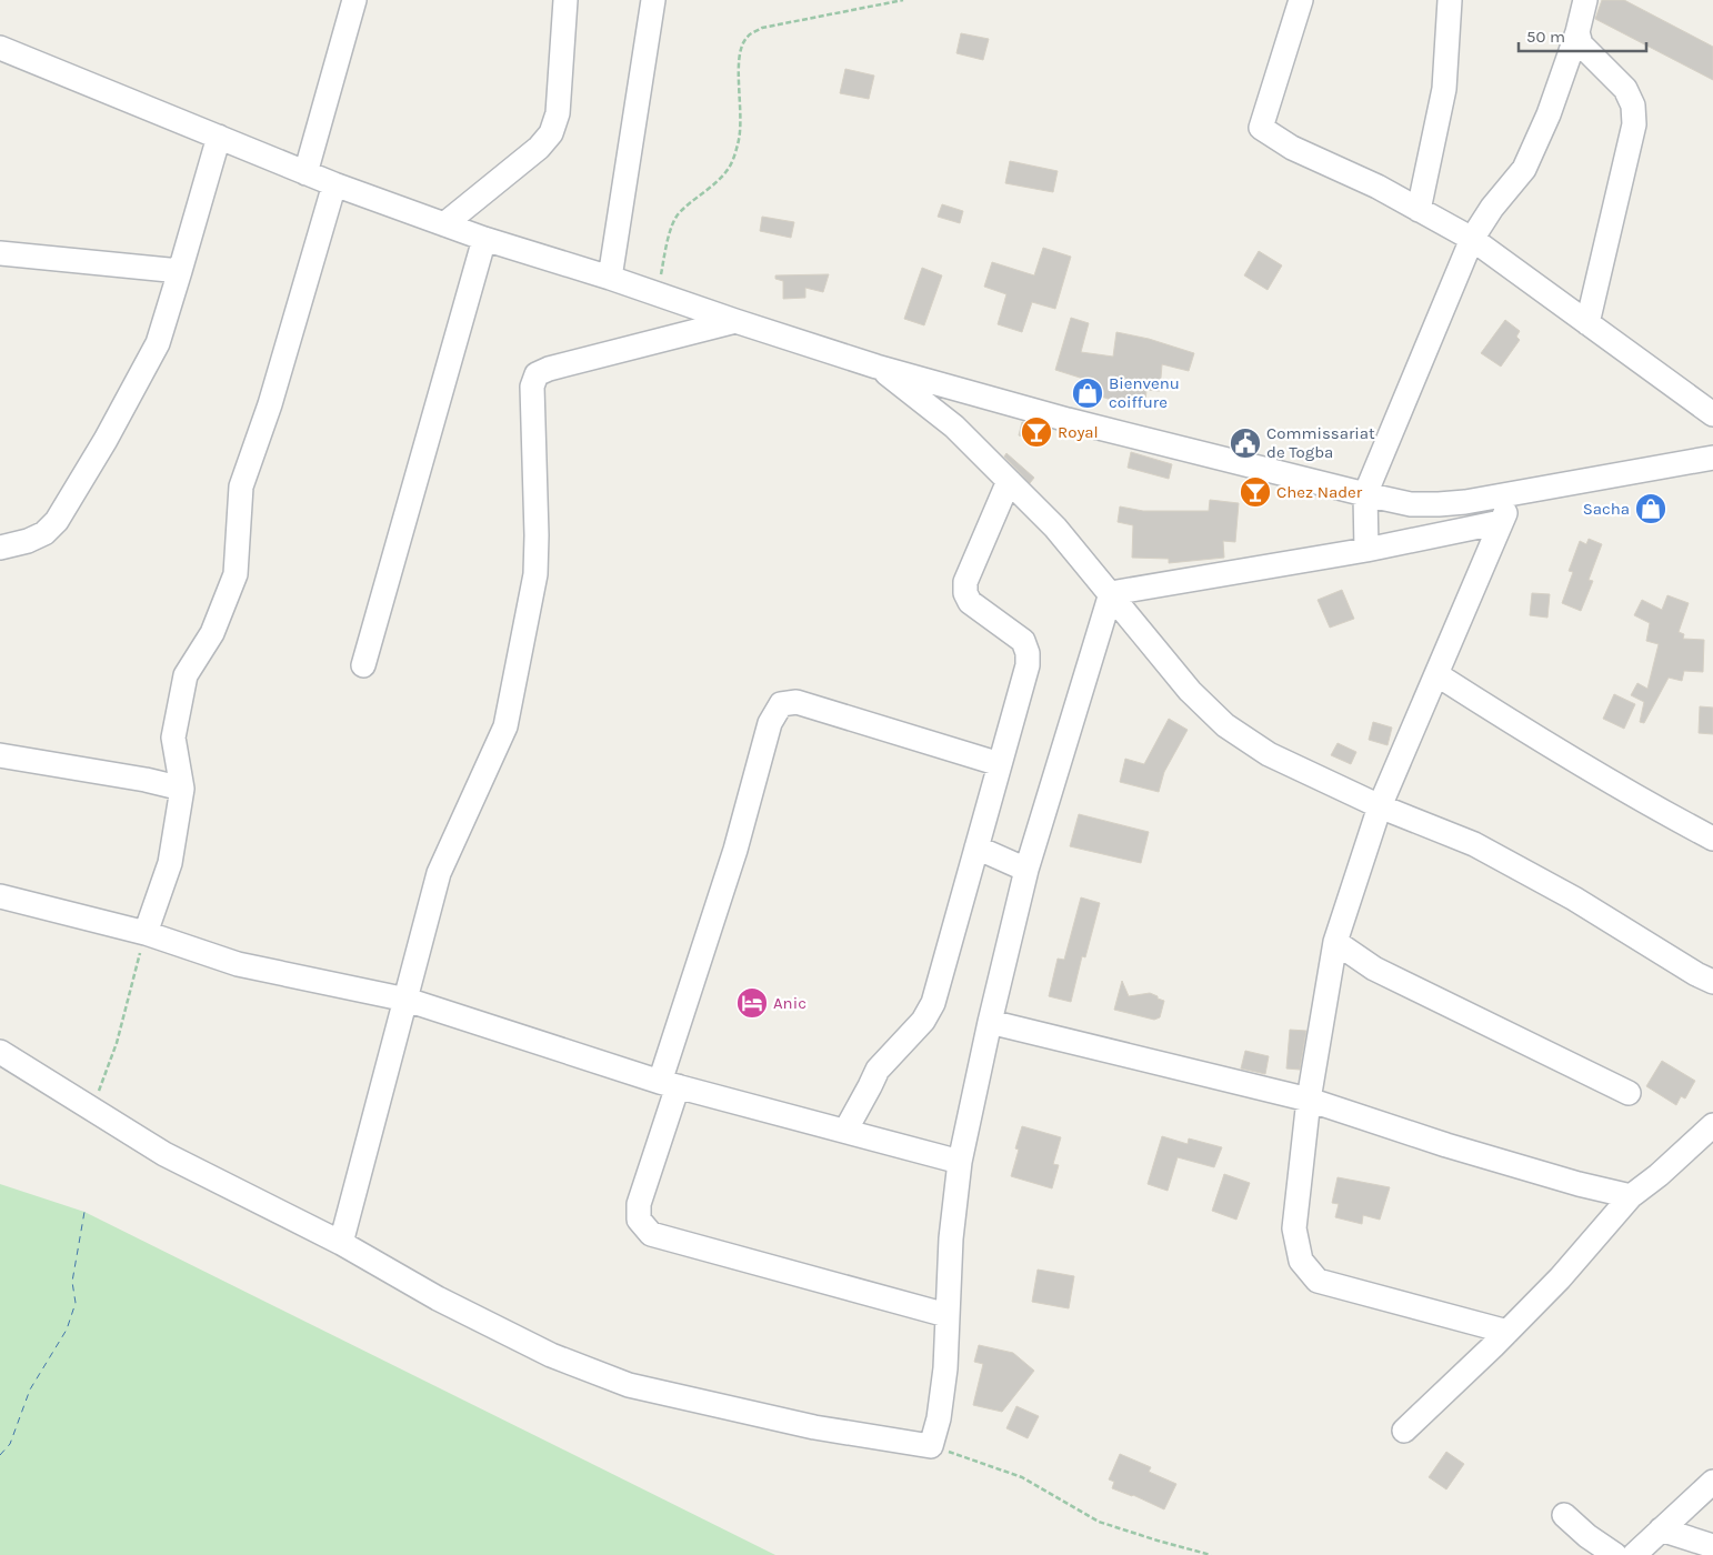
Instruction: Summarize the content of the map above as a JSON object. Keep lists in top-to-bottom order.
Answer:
{
  "places": {
    "shop": ["Bienvenu coiffure", "Sacha"],
    "bar": ["Royal", "Chez Nader"],
    "public building": ["Commissariat de Togba"],
    "hotel": ["Anic"]
  },
  "scale_bar": "50 m"
}
